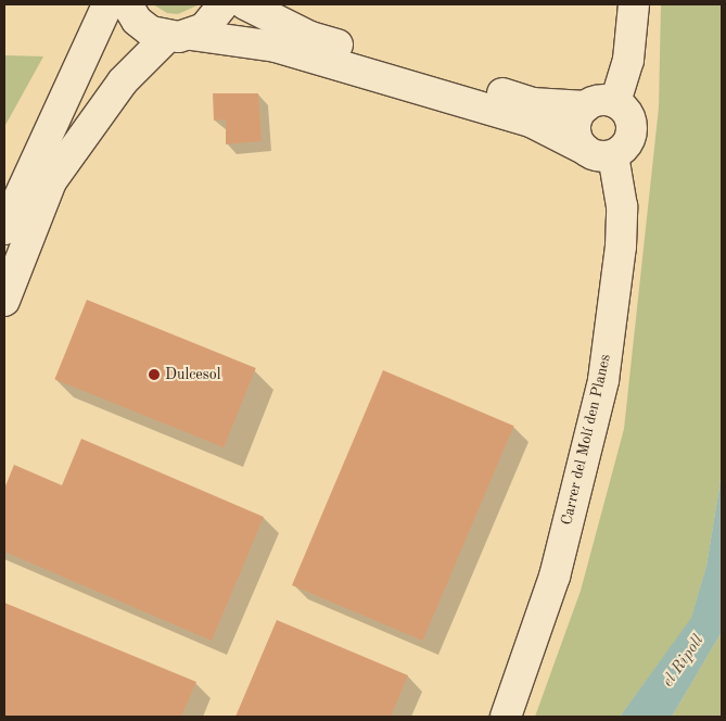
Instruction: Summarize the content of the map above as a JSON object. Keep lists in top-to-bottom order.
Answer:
{
  "streets": {
    "street": ["Carrer del Molí den Planes"]
  },
  "water": ["el Ripoll"],
  "places": ["Dulcesol"]
}
